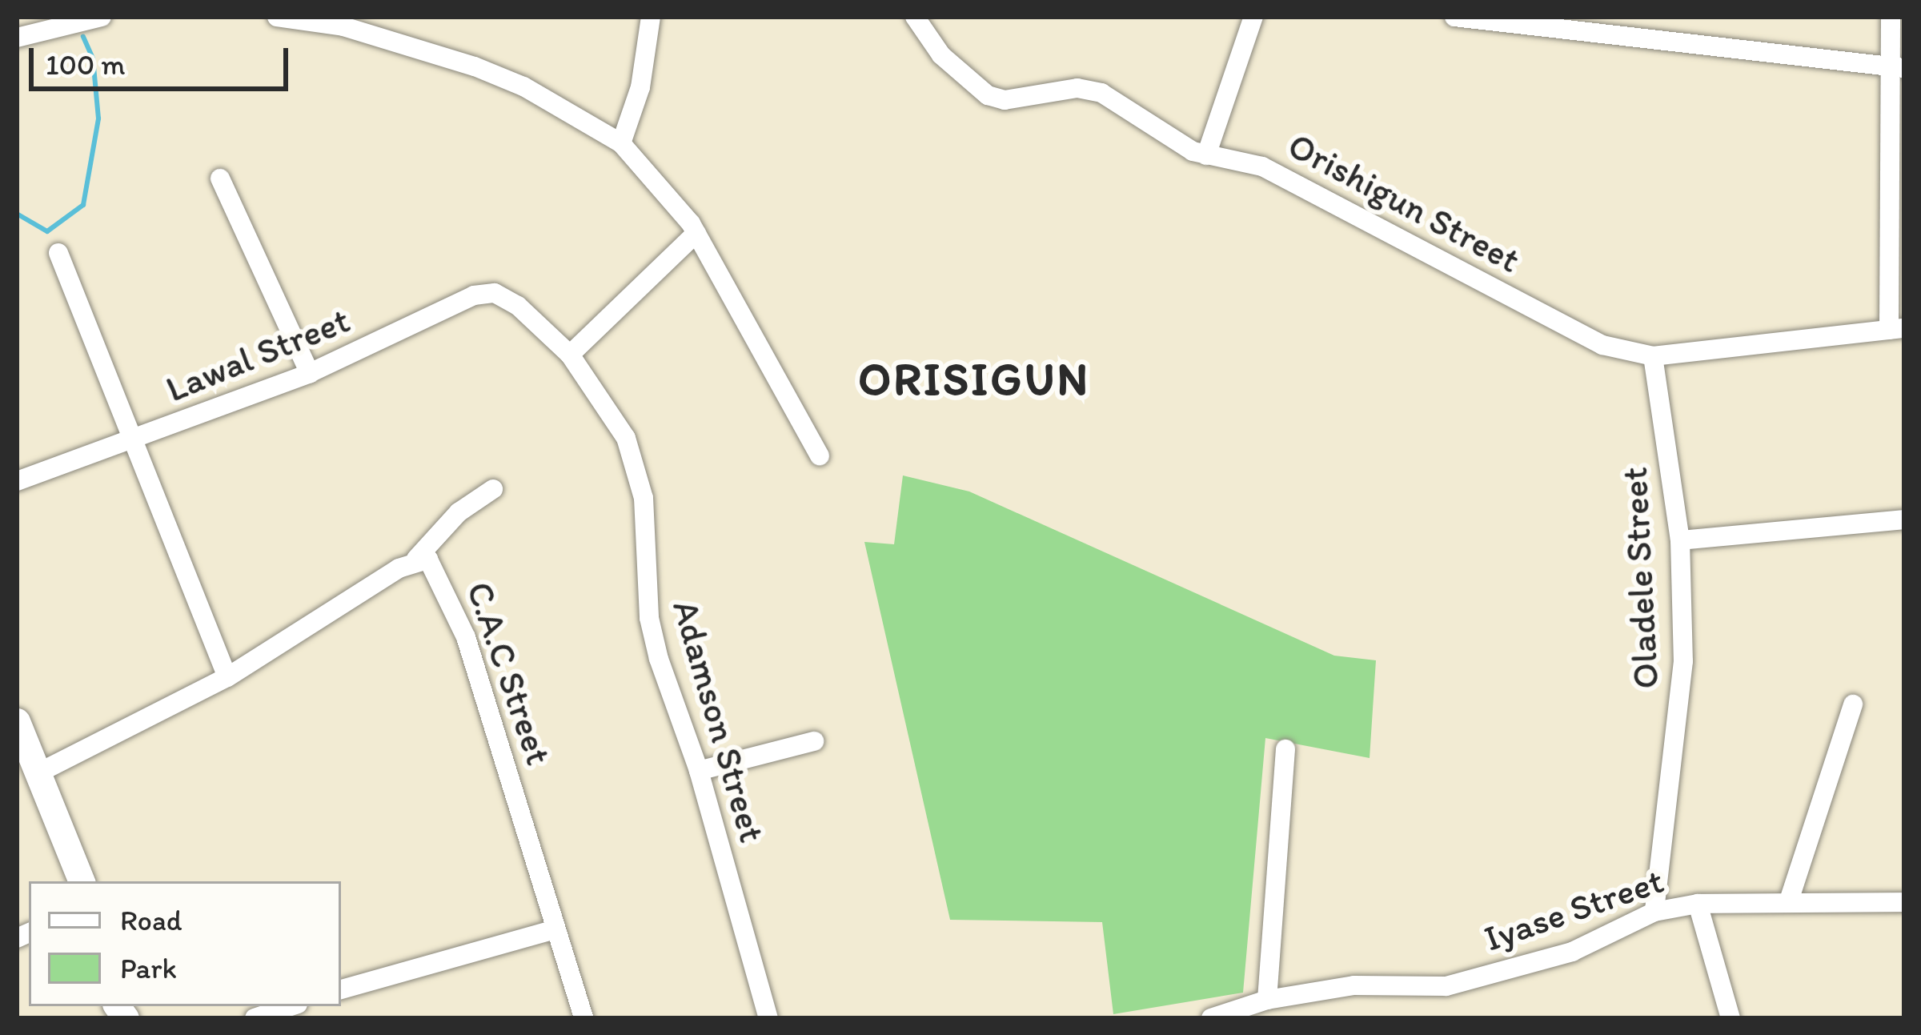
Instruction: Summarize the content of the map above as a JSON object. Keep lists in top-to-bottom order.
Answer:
{
  "streets": {
    "street": [
      "Orishigun Street",
      "Lawal Street",
      "Oladele Street",
      "C.A.C Street",
      "Adamson Street",
      "Iyase Street"
    ]
  },
  "crossings": [
    ["Orishigun Street", "Oladele Street"],
    ["Lawal Street", "Adamson Street"],
    ["Oladele Street", "Iyase Street"]
  ],
  "districts": ["ORISIGUN"],
  "legend": ["Road", "Park"],
  "scale_bar": "100 m"
}
